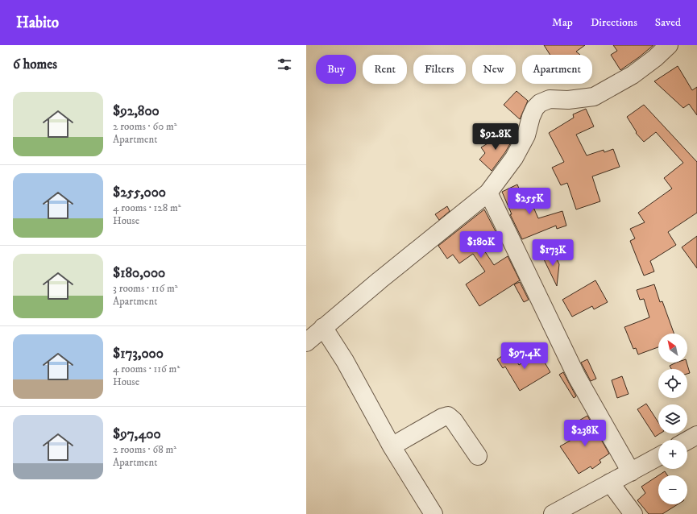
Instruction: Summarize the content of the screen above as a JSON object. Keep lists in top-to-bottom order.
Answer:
{
  "north": "top left",
  "page": {
    "header": "Habito",
    "nav": ["Map", "Directions", "Saved"],
    "heading": "6 homes",
    "chip": [
      "Buy",
      "Rent",
      "Filters",
      "New",
      "Apartment"
    ],
    "list": [
      {
        "name": "$92,800",
        "note": "2 rooms · 60 m² · Apartment"
      },
      {
        "name": "$255,000",
        "note": "4 rooms · 128 m² · House"
      },
      {
        "name": "$180,000",
        "note": "3 rooms · 116 m² · Apartment"
      },
      {
        "name": "$173,000",
        "note": "4 rooms · 116 m² · House"
      },
      {
        "name": "$97,400",
        "note": "2 rooms · 68 m² · Apartment"
      }
    ],
    "price": [
      "$92.8K",
      "$255K",
      "$180K",
      "$173K",
      "$97.4K",
      "$238K"
    ],
    "map_buttons": ["+", "−"]
  }
}
